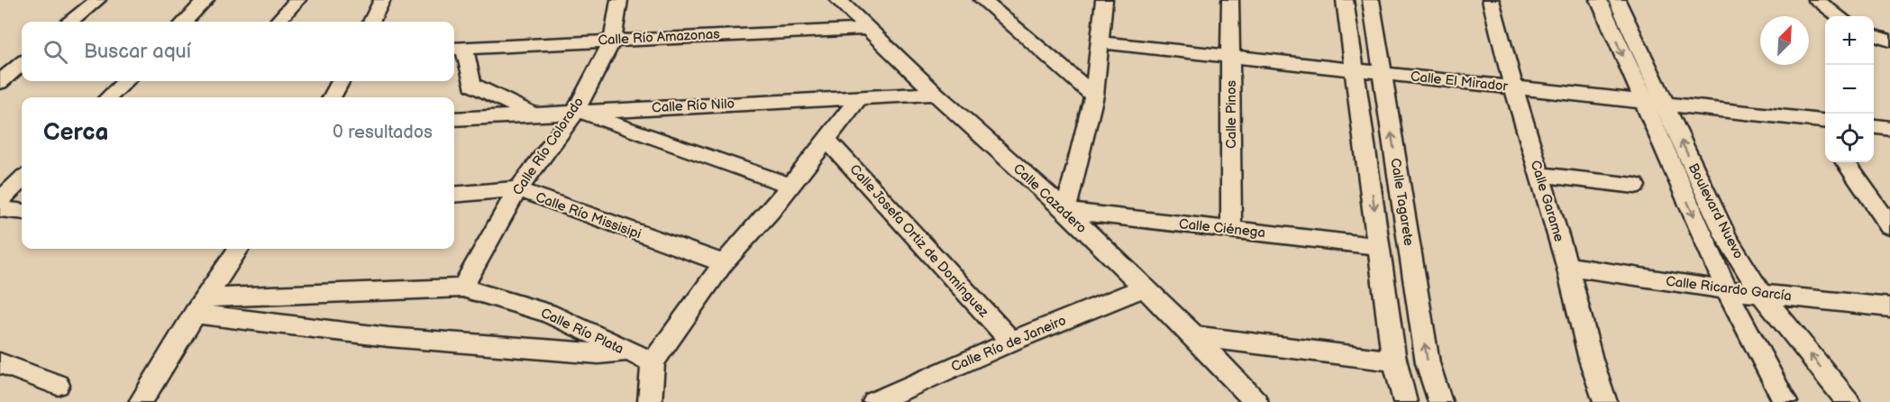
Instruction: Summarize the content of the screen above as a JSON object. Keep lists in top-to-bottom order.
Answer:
{
  "streets": {
    "street": [
      "Calle Río Amazonas",
      "Calle El Mirador",
      "Calle Río Nilo",
      "Calle Pinos",
      "Calle Río Colorado",
      "Calle Cazadero",
      "Calle Garame",
      "Calle Tagarete",
      "Boulevard Nuevo",
      "Calle Río Missisipi",
      "Calle Ciénega",
      "Calle Josefa Ortiz de Domínguez",
      "Calle Ricardo García",
      "Calle Río Plata",
      "Calle Río de Janeiro"
    ]
  },
  "crossings": [
    ["Calle Río Amazonas", "Calle Río Colorado"],
    ["Calle Río Amazonas", "Calle Cazadero"],
    ["Calle El Mirador", "Calle Pinos"],
    ["Calle El Mirador", "Calle Garame"],
    ["Calle El Mirador", "Calle Tagarete"],
    ["Calle El Mirador", "Boulevard Nuevo"],
    ["Calle Río Nilo", "Calle Río Colorado"],
    ["Calle Río Nilo", "Calle Cazadero"],
    ["Calle Pinos", "Calle Ciénega"],
    ["Calle Río Colorado", "Calle Río Missisipi"],
    ["Calle Río Colorado", "Calle Río Plata"],
    ["Calle Cazadero", "Calle Ciénega"],
    ["Calle Cazadero", "Calle Río de Janeiro"],
    ["Calle Garame", "Calle Ricardo García"],
    ["Calle Tagarete", "Calle Ciénega"],
    ["Boulevard Nuevo", "Calle Ricardo García"],
    ["Calle Josefa Ortiz de Domínguez", "Calle Río de Janeiro"]
  ],
  "north": "top right",
  "page": {
    "map_buttons": ["+", "−"],
    "search": "Buscar aquí",
    "heading": ["Cerca", "0 resultados"]
  }
}
